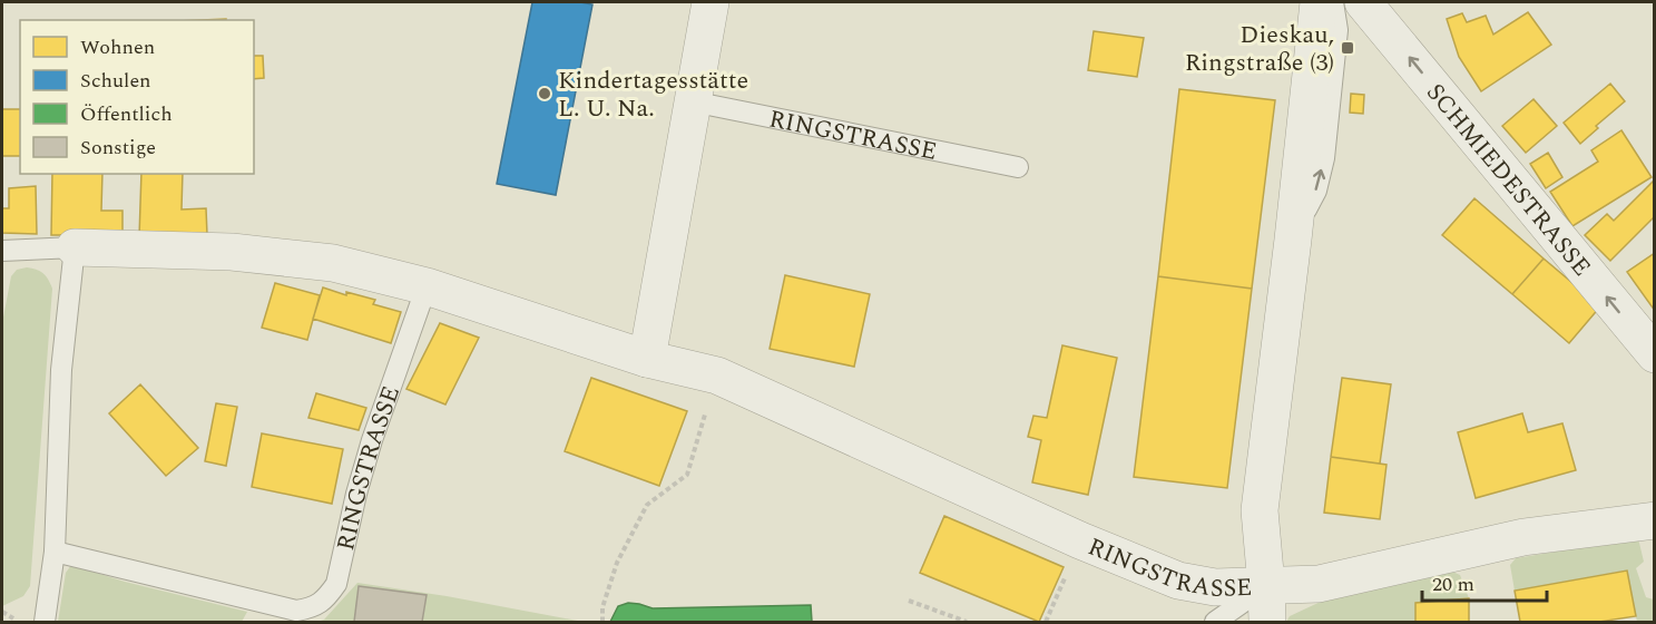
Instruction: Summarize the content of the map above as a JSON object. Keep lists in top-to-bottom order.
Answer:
{
  "streets": {
    "street": ["RINGSTRASSE", "SCHMIEDESTRASSE"]
  },
  "one_way": ["SCHMIEDESTRASSE"],
  "places": {
    "transit": ["Dieskau, Ringstraße (3)"],
    "other": ["Kindertagesstätte L. U. Na."]
  },
  "legend": [
    "Wohnen",
    "Schulen",
    "Öffentlich",
    "Sonstige"
  ],
  "scale_bar": "20 m"
}
